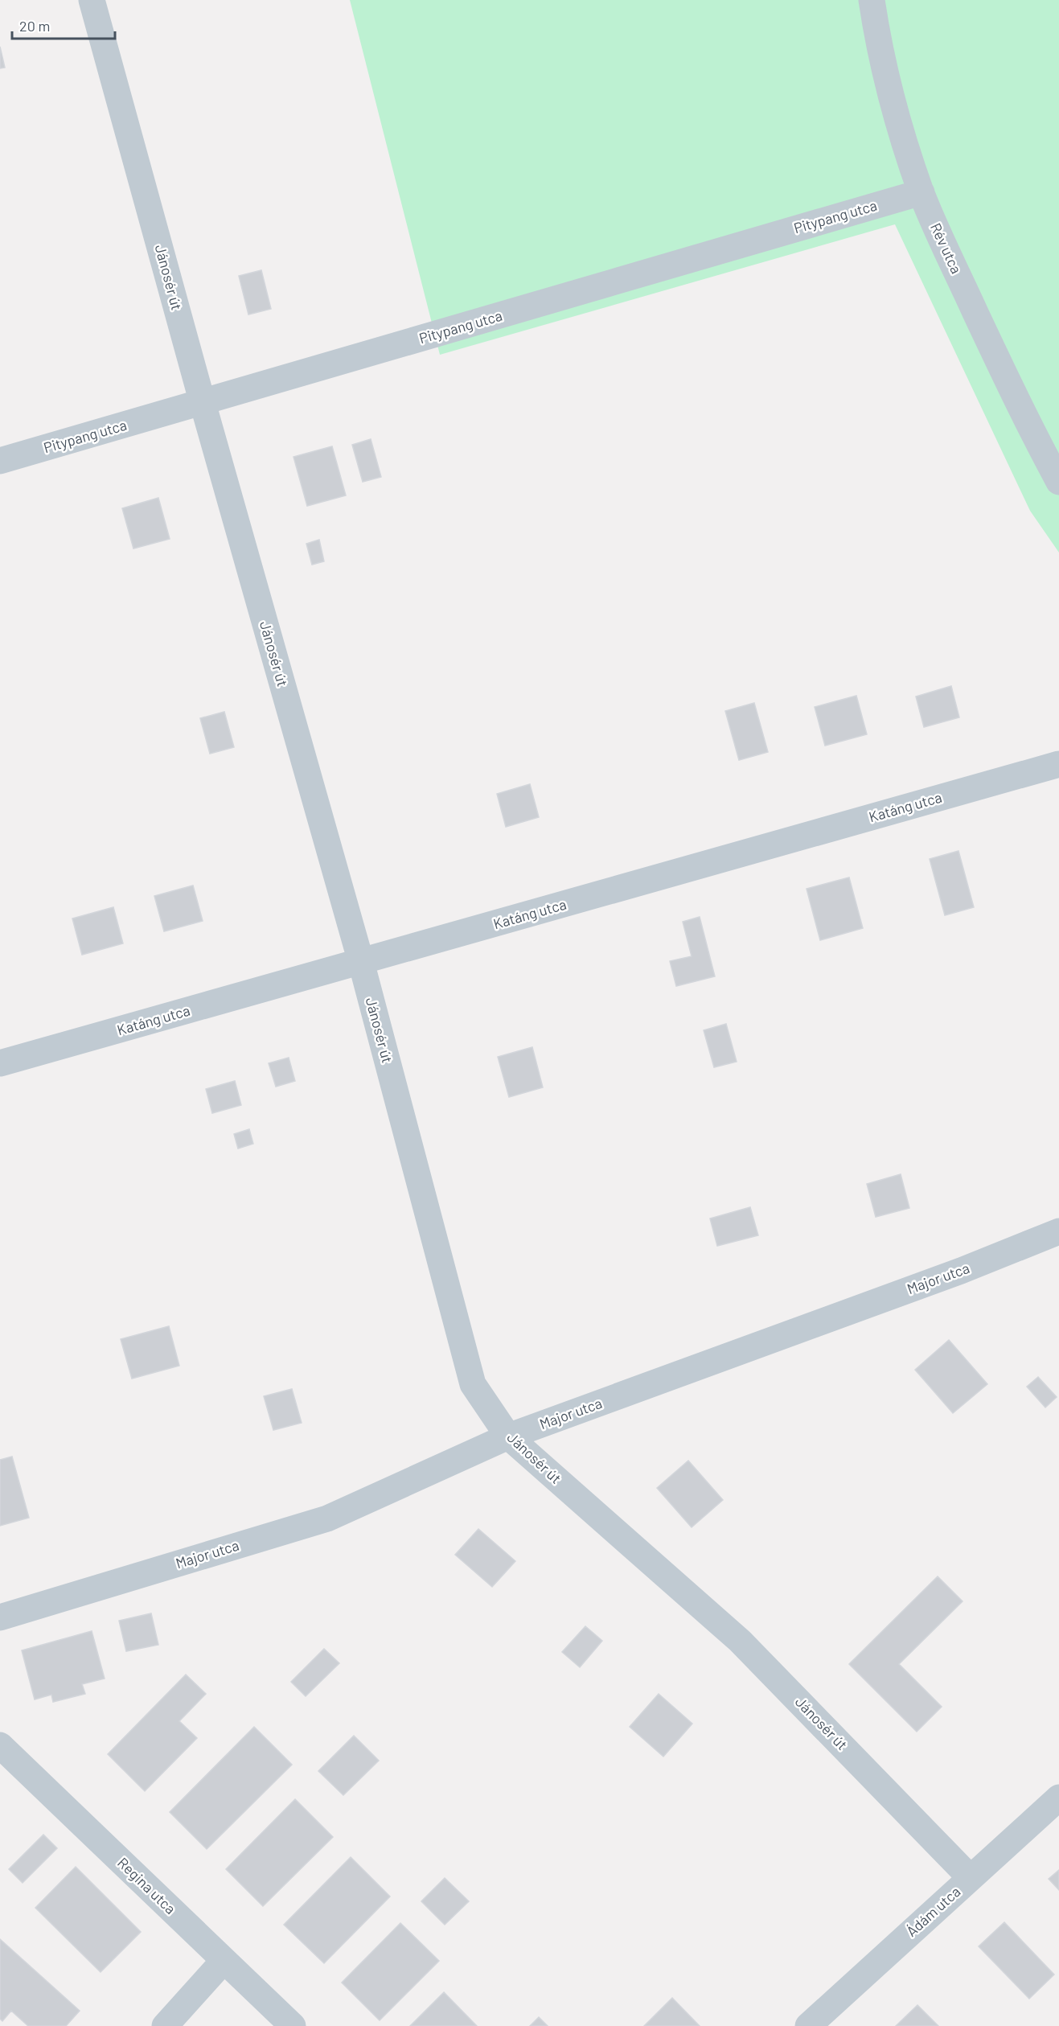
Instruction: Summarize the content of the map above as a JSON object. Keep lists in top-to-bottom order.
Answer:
{
  "streets": {
    "street": [
      "Pitypang utca",
      "Rév utca",
      "Jánosér út",
      "Katáng utca",
      "Major utca",
      "Regina utca",
      "Ádám utca"
    ]
  },
  "crossings": [
    ["Pitypang utca", "Rév utca"],
    ["Pitypang utca", "Jánosér út"],
    ["Jánosér út", "Katáng utca"],
    ["Jánosér út", "Major utca"],
    ["Jánosér út", "Ádám utca"]
  ],
  "scale_bar": "20 m"
}
